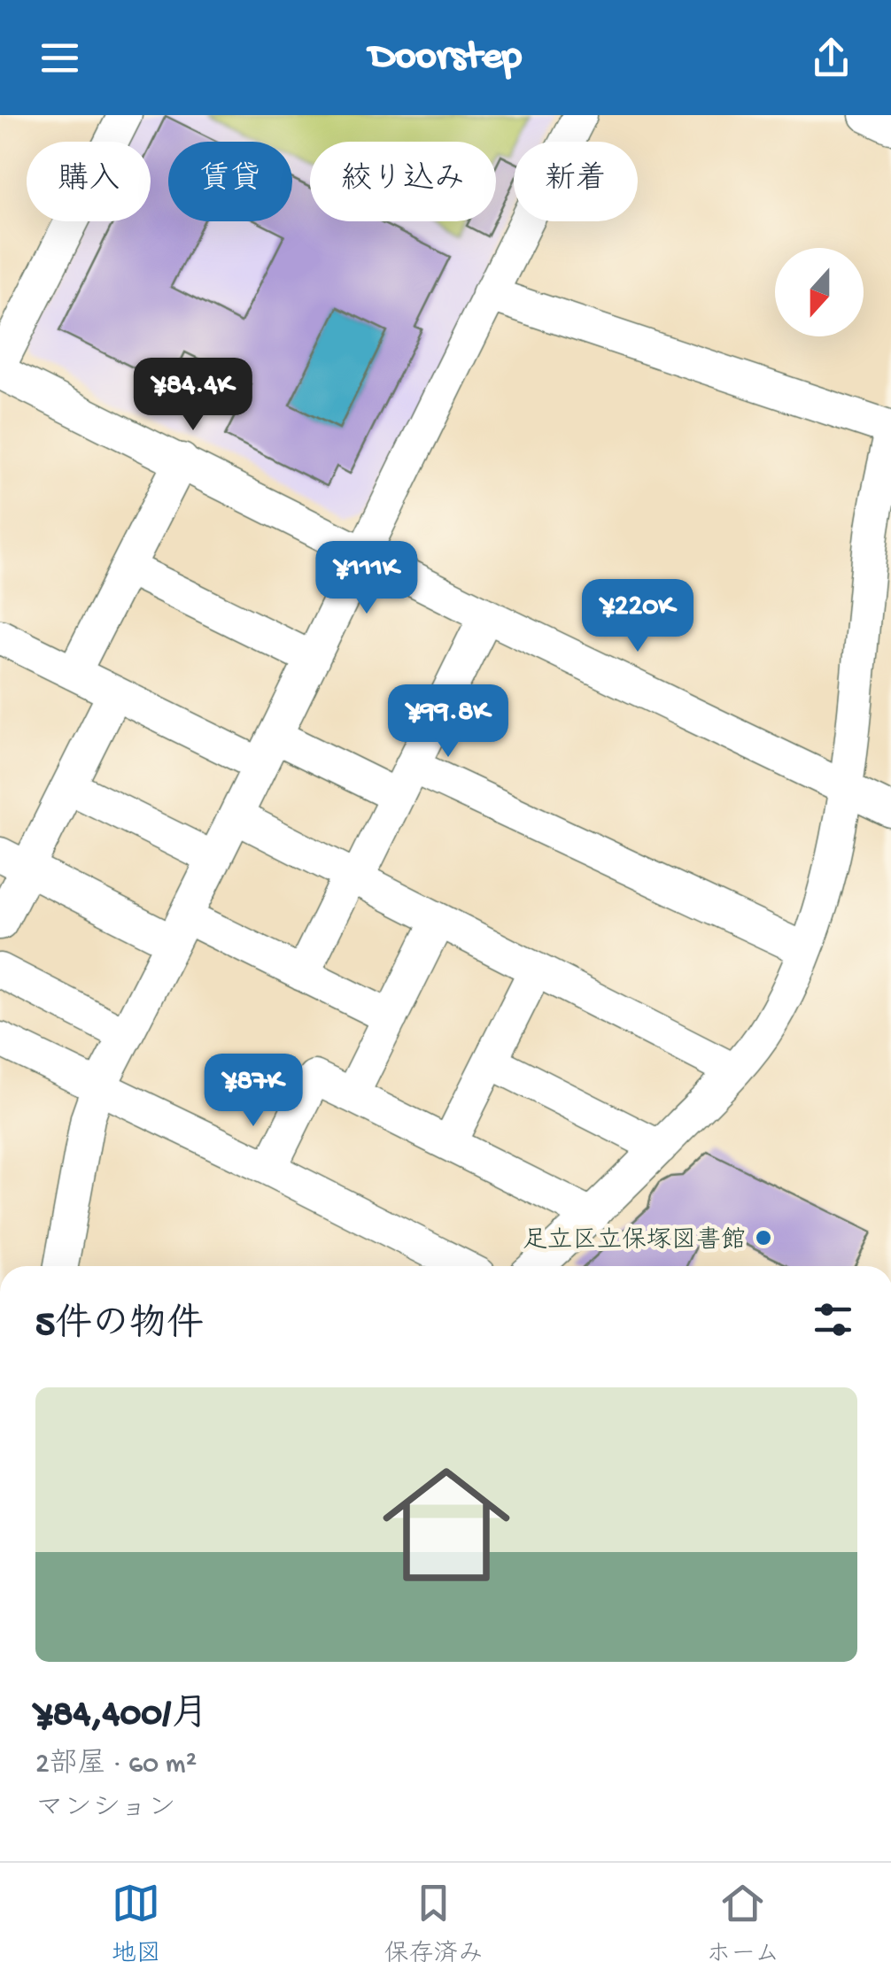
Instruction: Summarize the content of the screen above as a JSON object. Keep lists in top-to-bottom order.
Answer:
{
  "places": ["足立区立保塚図書館"],
  "north": "bottom",
  "page": {
    "header": "Doorstep",
    "chip": [
      "購入",
      "賃貸",
      "絞り込み",
      "新着"
    ],
    "price": [
      "¥84.4K",
      "¥111K",
      "¥220K",
      "¥99.8K",
      "¥87K"
    ],
    "heading": "5件の物件",
    "list": [
      {
        "name": "¥84,400/月",
        "note": "2部屋 · 60 m² · マンション"
      }
    ],
    "tabs": ["地図", "保存済み", "ホーム"]
  }
}
